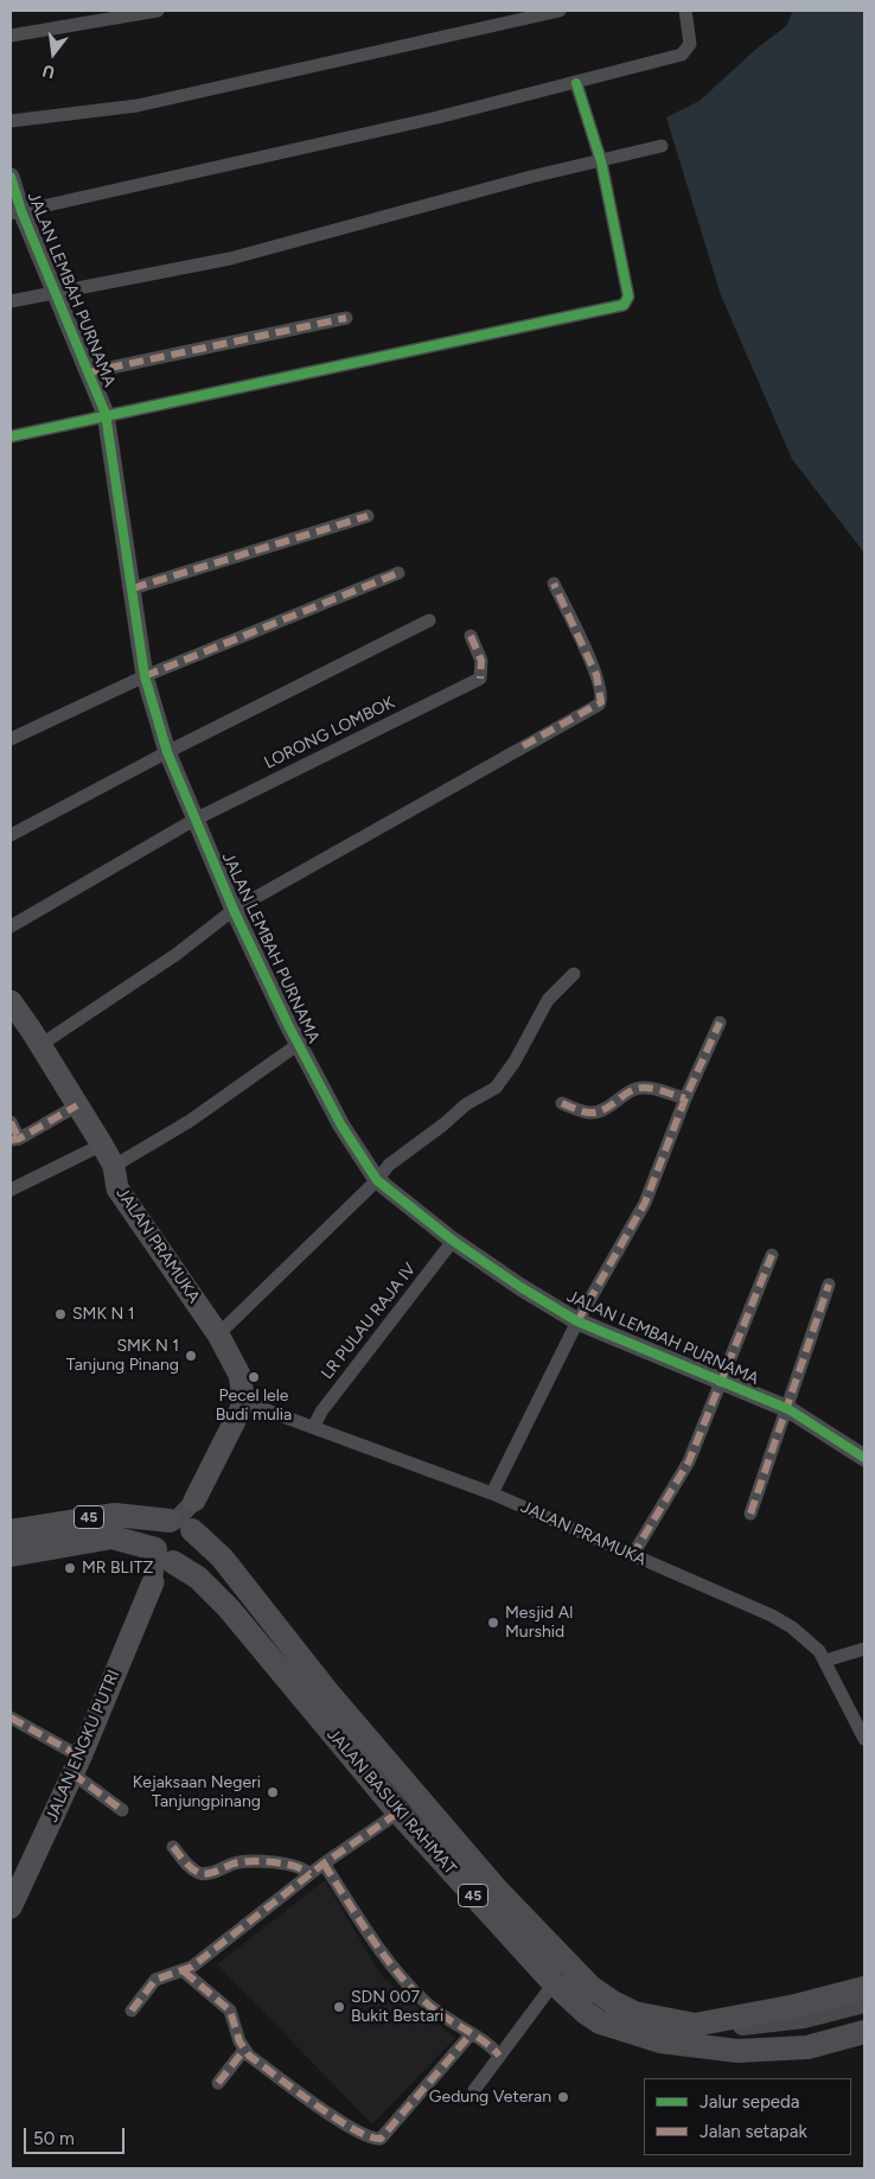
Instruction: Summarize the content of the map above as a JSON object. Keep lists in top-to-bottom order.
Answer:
{
  "streets": {
    "highway": ["45", "JALAN BASUKI RAHMAT"],
    "main road": ["JALAN PRAMUKA", "JALAN ENGKU PUTRI"],
    "street": ["JALAN LEMBAH PURNAMA", "LORONG LOMBOK", "LR PULAU RAJA IV"]
  },
  "crossings": [
    ["JALAN LEMBAH PURNAMA", "LORONG LOMBOK"],
    ["JALAN LEMBAH PURNAMA", "LR PULAU RAJA IV"],
    ["JALAN PRAMUKA", "LR PULAU RAJA IV"],
    ["45", "JALAN BASUKI RAHMAT"]
  ],
  "places": [
    "SMK N 1",
    "SMK N 1 Tanjung Pinang",
    "Pecel lele Budi mulia",
    "MR BLITZ",
    "Mesjid Al Murshid",
    "Kejaksaan Negeri Tanjungpinang",
    "SDN 007 Bukit Bestari",
    "Gedung Veteran"
  ],
  "legend": ["Jalur sepeda", "Jalan setapak"],
  "scale_bar": "50 m",
  "north": "bottom"
}
